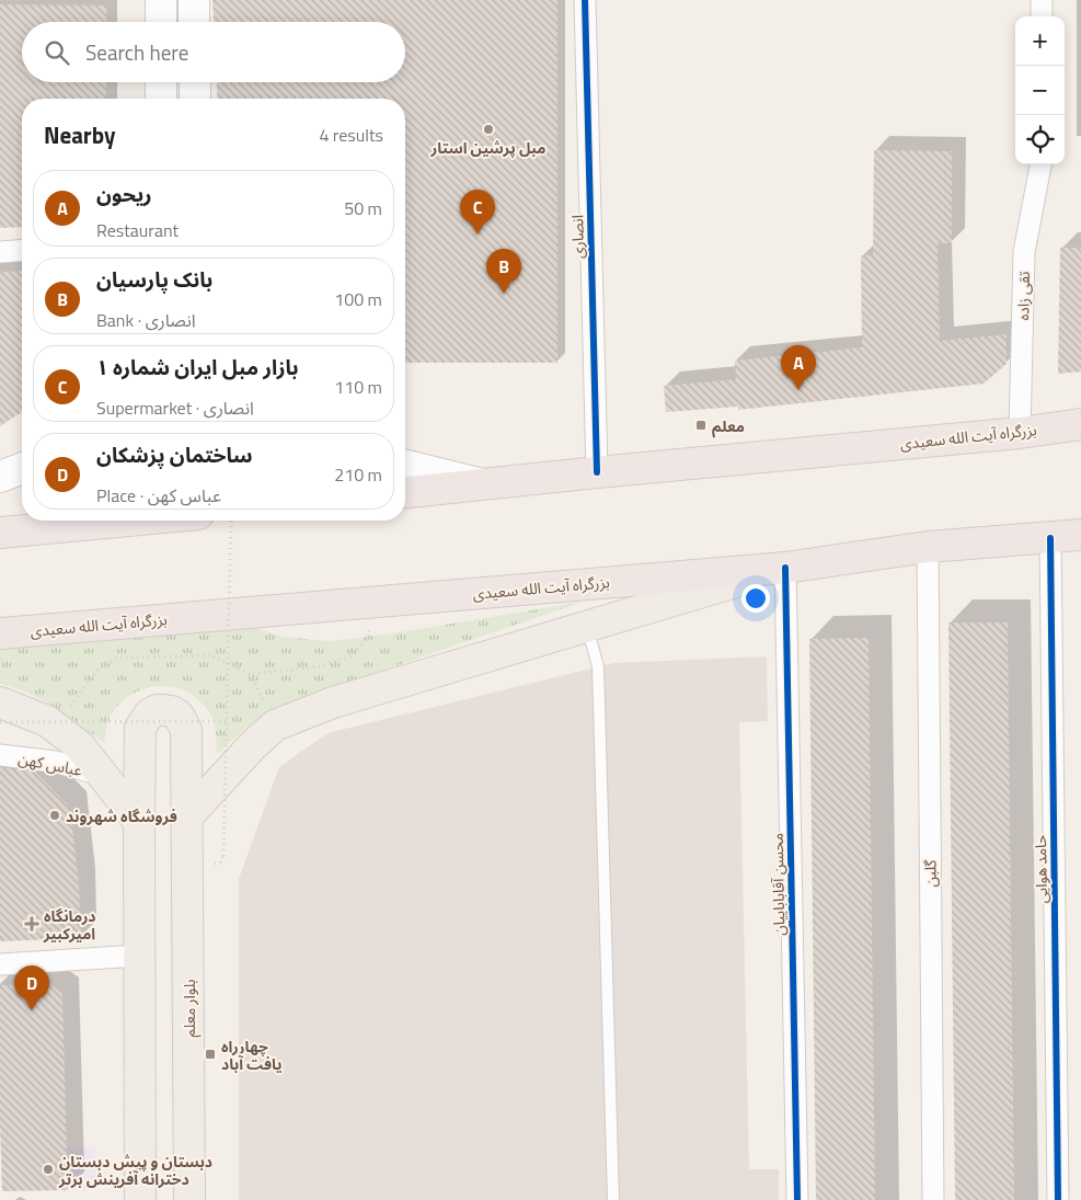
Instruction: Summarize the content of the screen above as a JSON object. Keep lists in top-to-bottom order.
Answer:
{
  "streets": {
    "highway": ["بزرگراه آیت الله سعیدی"],
    "main road": ["بلوار معلم"],
    "street": [
      "انصاری",
      "تقی زاده",
      "عباس کهن",
      "حامد هوایی",
      "گلبن",
      "محسن آقاباباییان"
    ]
  },
  "crossings": [
    ["انصاری", "بزرگراه آیت الله سعیدی"],
    ["تقی زاده", "بزرگراه آیت الله سعیدی"],
    ["بزرگراه آیت الله سعیدی", "حامد هوایی"],
    ["بزرگراه آیت الله سعیدی", "گلبن"],
    ["بزرگراه آیت الله سعیدی", "محسن آقاباباییان"]
  ],
  "places": {
    "other": ["مبل پرشین استار", "فروشگاه شهروند", "دبستان و پیش دبستان دخترانه آفرینش برتر"],
    "transit": ["معلم", "چهارراه یافت آباد"],
    "health": ["درمانگاه امیرکبیر"]
  },
  "page": {
    "map_buttons": ["+", "−"],
    "search": "Search here",
    "heading": ["Nearby", "4 results"],
    "list": [
      {
        "mark": "A",
        "name": "ریحون",
        "note": "Restaurant",
        "value": "50 m"
      },
      {
        "mark": "B",
        "name": "بانک پارسیان",
        "note": "Bank · انصاری",
        "value": "100 m"
      },
      {
        "mark": "C",
        "name": "بازار مبل ایران شماره ۱",
        "note": "Supermarket · انصاری",
        "value": "110 m"
      },
      {
        "mark": "D",
        "name": "ساختمان پزشکان",
        "note": "Place · عباس کهن",
        "value": "210 m"
      }
    ],
    "pins": [
      "C",
      "B",
      "A",
      "D"
    ]
  }
}
